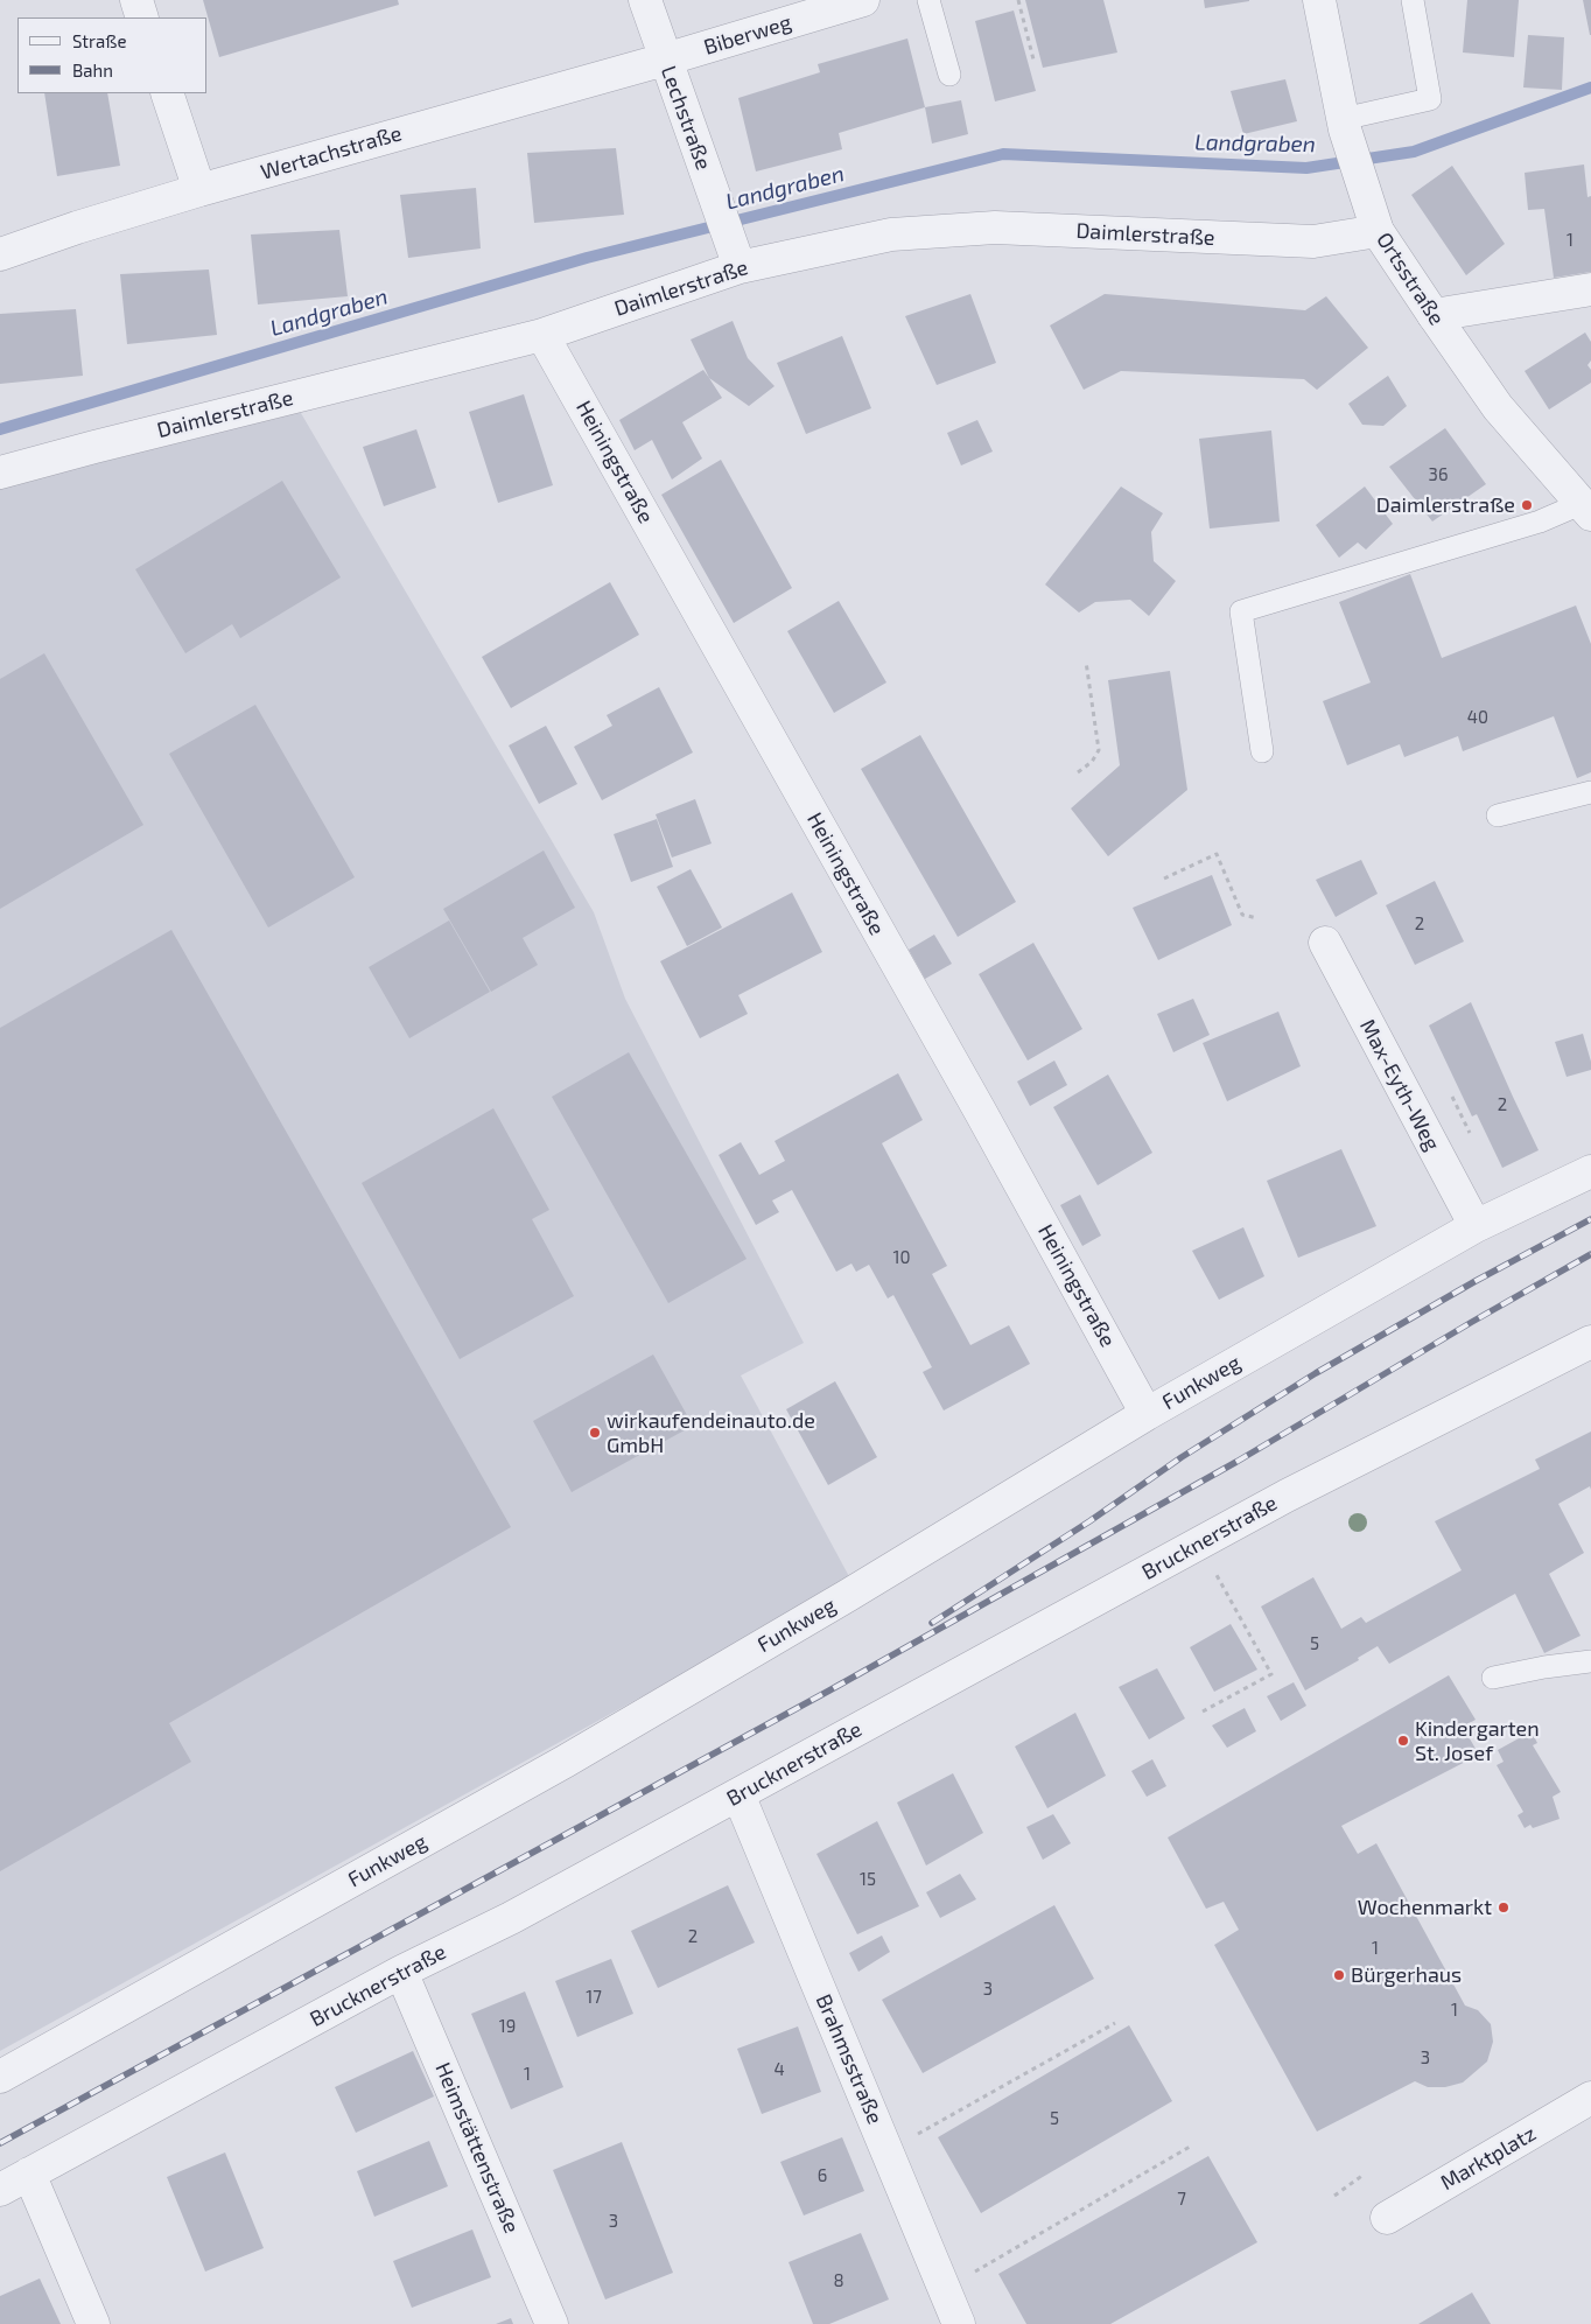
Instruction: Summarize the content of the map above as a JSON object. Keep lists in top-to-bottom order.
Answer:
{
  "streets": {
    "street": [
      "Biberweg",
      "Lechstraße",
      "Wertachstraße",
      "Daimlerstraße",
      "Ortsstraße",
      "Heiningstraße",
      "Max-Eyth-Weg",
      "Funkweg",
      "Brucknerstraße",
      "Brahmsstraße",
      "Heimstättenstraße",
      "Marktplatz"
    ]
  },
  "crossings": [
    ["Biberweg", "Lechstraße"],
    ["Biberweg", "Wertachstraße"],
    ["Lechstraße", "Wertachstraße"],
    ["Lechstraße", "Daimlerstraße"],
    ["Daimlerstraße", "Ortsstraße"],
    ["Daimlerstraße", "Heiningstraße"],
    ["Heiningstraße", "Funkweg"],
    ["Max-Eyth-Weg", "Funkweg"],
    ["Brucknerstraße", "Brahmsstraße"],
    ["Brucknerstraße", "Heimstättenstraße"]
  ],
  "water": ["Landgraben"],
  "places": [
    "Daimlerstraße",
    "wirkaufendeinauto.de GmbH",
    "Kindergarten St. Josef",
    "Wochenmarkt",
    "Bürgerhaus"
  ],
  "house_numbers": [
    "1",
    "36",
    "40",
    "2",
    "2",
    "10",
    "5",
    "15",
    "2",
    "1",
    "3",
    "17",
    "1",
    "19",
    "3",
    "4",
    "1",
    "5",
    "6",
    "7",
    "3",
    "8"
  ],
  "legend": ["Straße", "Bahn"]
}
